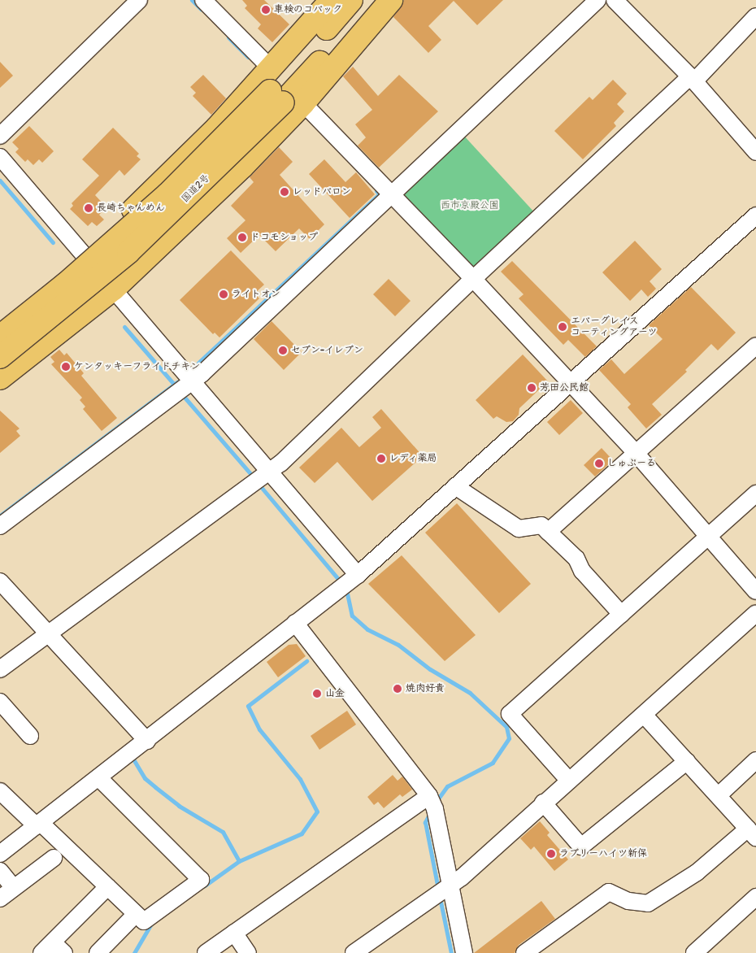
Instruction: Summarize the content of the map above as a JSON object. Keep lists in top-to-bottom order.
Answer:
{
  "streets": {
    "highway": ["国道2号"]
  },
  "parks": ["西市京殿公園"],
  "places": [
    "車検のコバック",
    "レッドバロン",
    "長崎ちゃんめん",
    "ドコモショップ",
    "ライトオン",
    "エバーグレイス コーティングアーツ",
    "セブン-イレブン",
    "ケンタッキーフライドチキン",
    "芳田公民館",
    "レディ薬局",
    "しゅぷーる",
    "焼肉好貴",
    "山金",
    "ラブリーハイツ新保"
  ]
}
